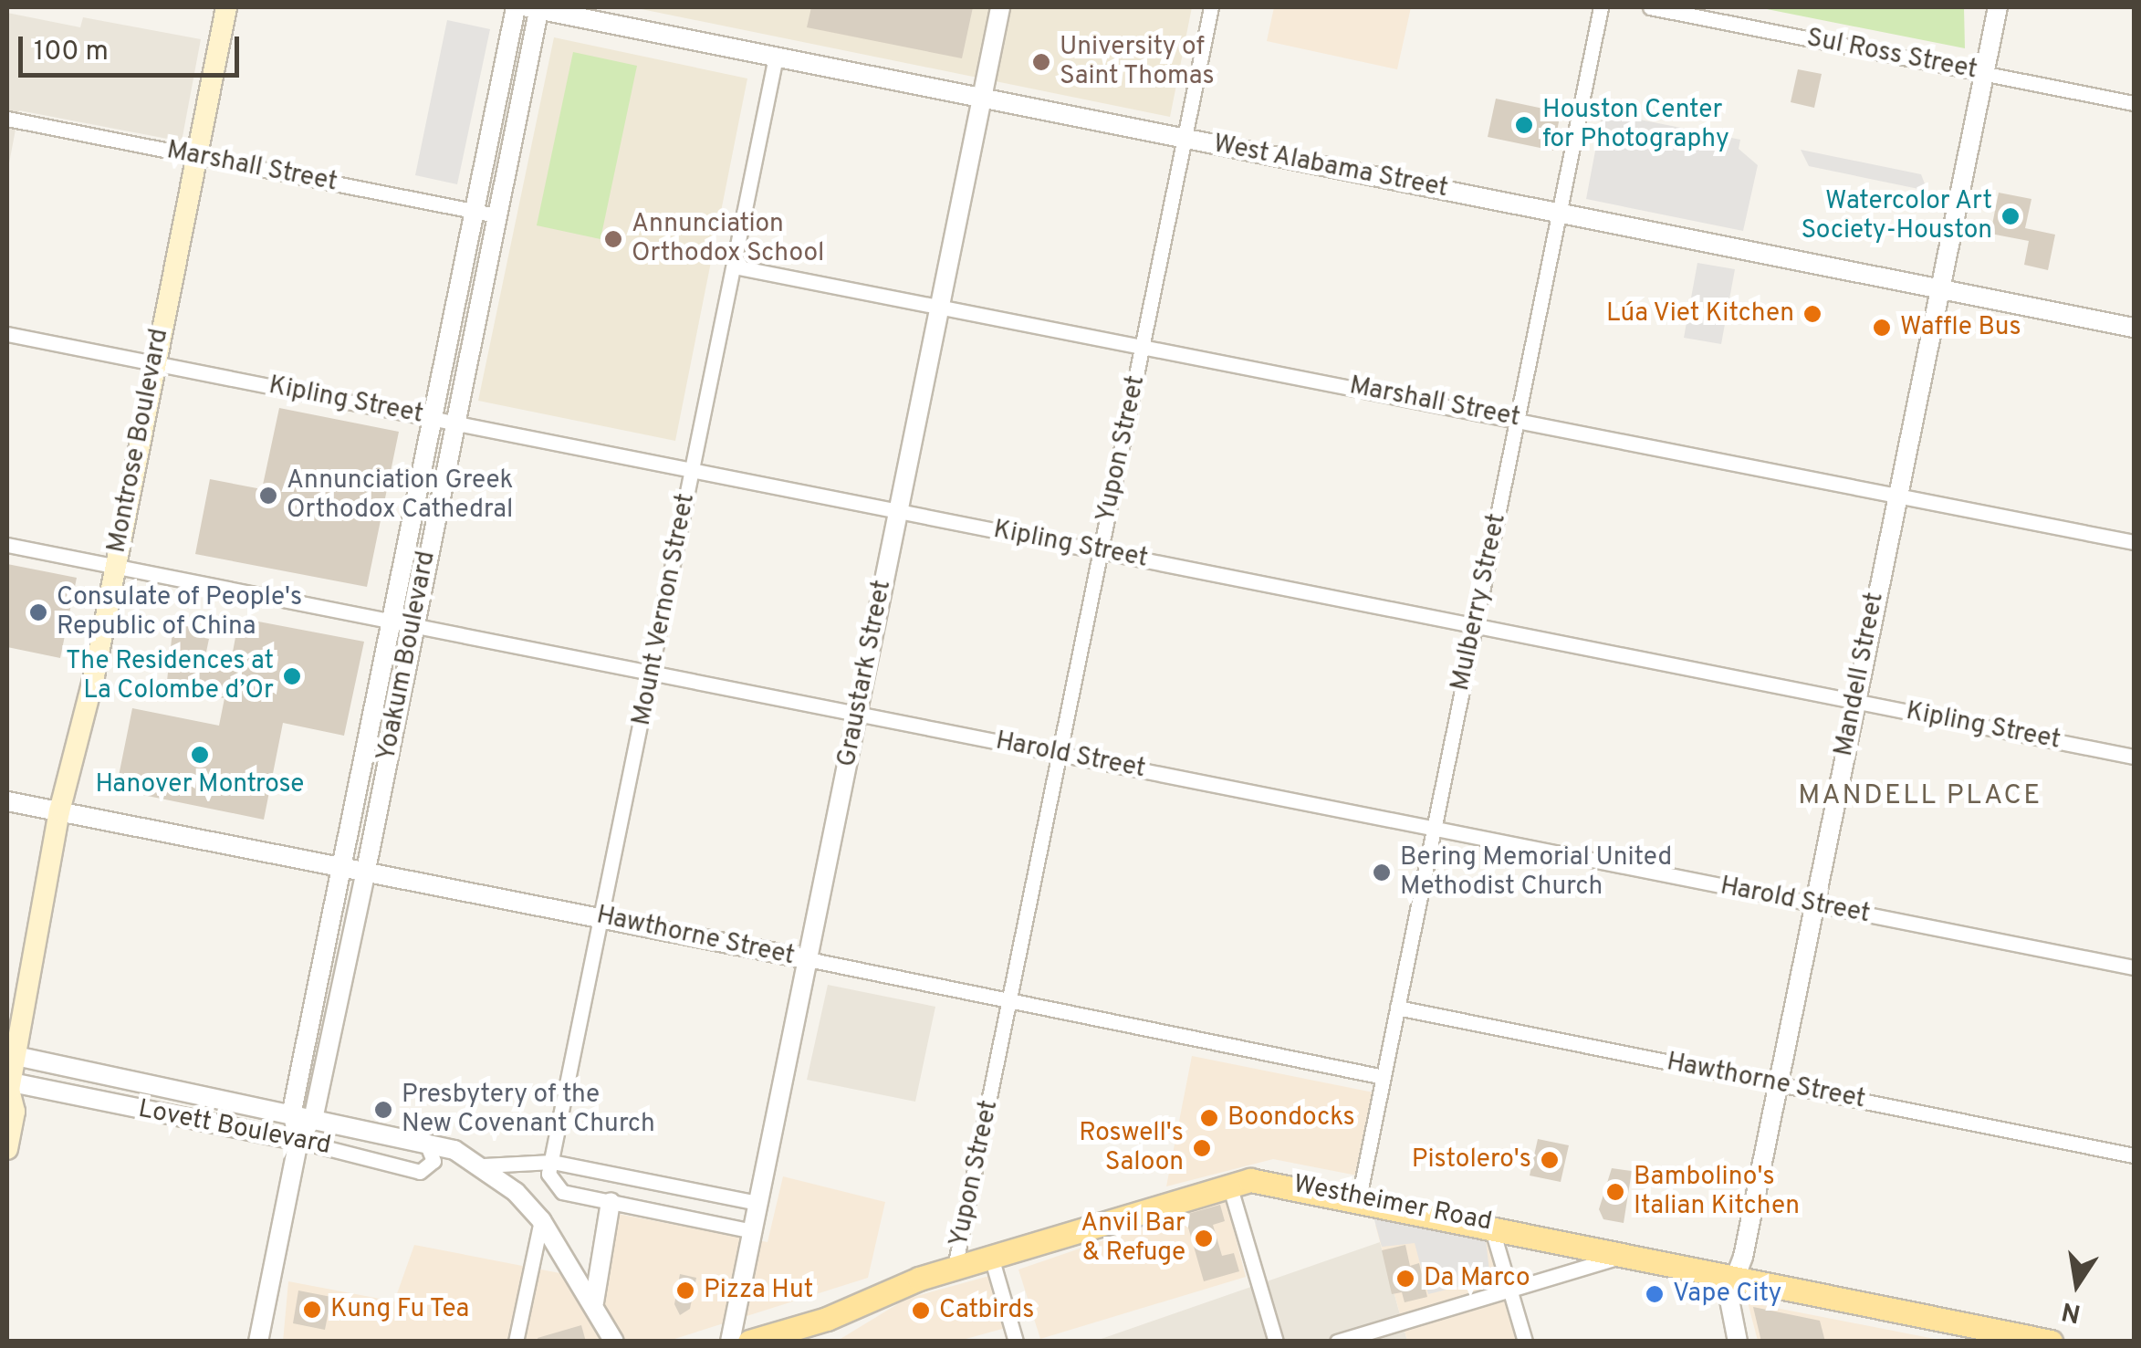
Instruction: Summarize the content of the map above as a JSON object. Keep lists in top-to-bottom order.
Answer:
{
  "streets": {
    "main road": ["Montrose Boulevard", "Westheimer Road"],
    "street": [
      "Sul Ross Street",
      "Marshall Street",
      "West Alabama Street",
      "Kipling Street",
      "Yupon Street",
      "Mulberry Street",
      "Mount Vernon Street",
      "Yoakum Boulevard",
      "Graustark Street",
      "Mandell Street",
      "Harold Street",
      "Hawthorne Street",
      "Lovett Boulevard"
    ]
  },
  "crossings": [
    ["Sul Ross Street", "Mandell Street"],
    ["Marshall Street", "Montrose Boulevard"],
    ["Marshall Street", "Yupon Street"],
    ["Marshall Street", "Mulberry Street"],
    ["Marshall Street", "Mount Vernon Street"],
    ["Marshall Street", "Yoakum Boulevard"],
    ["Marshall Street", "Graustark Street"],
    ["Marshall Street", "Mandell Street"],
    ["West Alabama Street", "Yupon Street"],
    ["West Alabama Street", "Mulberry Street"],
    ["West Alabama Street", "Mount Vernon Street"],
    ["West Alabama Street", "Yoakum Boulevard"],
    ["West Alabama Street", "Graustark Street"],
    ["West Alabama Street", "Mandell Street"],
    ["Kipling Street", "Montrose Boulevard"],
    ["Kipling Street", "Yupon Street"],
    ["Kipling Street", "Mulberry Street"],
    ["Kipling Street", "Mount Vernon Street"],
    ["Kipling Street", "Yoakum Boulevard"],
    ["Kipling Street", "Graustark Street"],
    ["Kipling Street", "Mandell Street"],
    ["Montrose Boulevard", "Harold Street"],
    ["Montrose Boulevard", "Hawthorne Street"],
    ["Montrose Boulevard", "Lovett Boulevard"],
    ["Yupon Street", "Harold Street"],
    ["Yupon Street", "Hawthorne Street"],
    ["Yupon Street", "Westheimer Road"],
    ["Mulberry Street", "Harold Street"],
    ["Mulberry Street", "Hawthorne Street"],
    ["Mulberry Street", "Westheimer Road"],
    ["Mount Vernon Street", "Harold Street"],
    ["Mount Vernon Street", "Hawthorne Street"],
    ["Mount Vernon Street", "Lovett Boulevard"],
    ["Yoakum Boulevard", "Harold Street"],
    ["Yoakum Boulevard", "Hawthorne Street"],
    ["Yoakum Boulevard", "Lovett Boulevard"],
    ["Graustark Street", "Harold Street"],
    ["Graustark Street", "Hawthorne Street"],
    ["Graustark Street", "Lovett Boulevard"],
    ["Mandell Street", "Harold Street"],
    ["Mandell Street", "Hawthorne Street"],
    ["Mandell Street", "Westheimer Road"]
  ],
  "districts": ["MANDELL PLACE"],
  "places": [
    "University of Saint Thomas",
    "Houston Center for Photography",
    "Watercolor Art Society-Houston",
    "Annunciation Orthodox School",
    "Lúa Viet Kitchen",
    "Waffle Bus",
    "Annunciation Greek Orthodox Cathedral",
    "Consulate of People's Republic of China",
    "The Residences at La Colombe d’Or",
    "Hanover Montrose",
    "Bering Memorial United Methodist Church",
    "Presbytery of the New Covenant Church",
    "Boondocks",
    "Roswell's Saloon",
    "Pistolero's",
    "Bambolino's Italian Kitchen",
    "Anvil Bar & Refuge",
    "Da Marco",
    "Pizza Hut",
    "Vape City",
    "Kung Fu Tea",
    "Catbirds"
  ],
  "scale_bar": "100 m",
  "north": "bottom"
}
